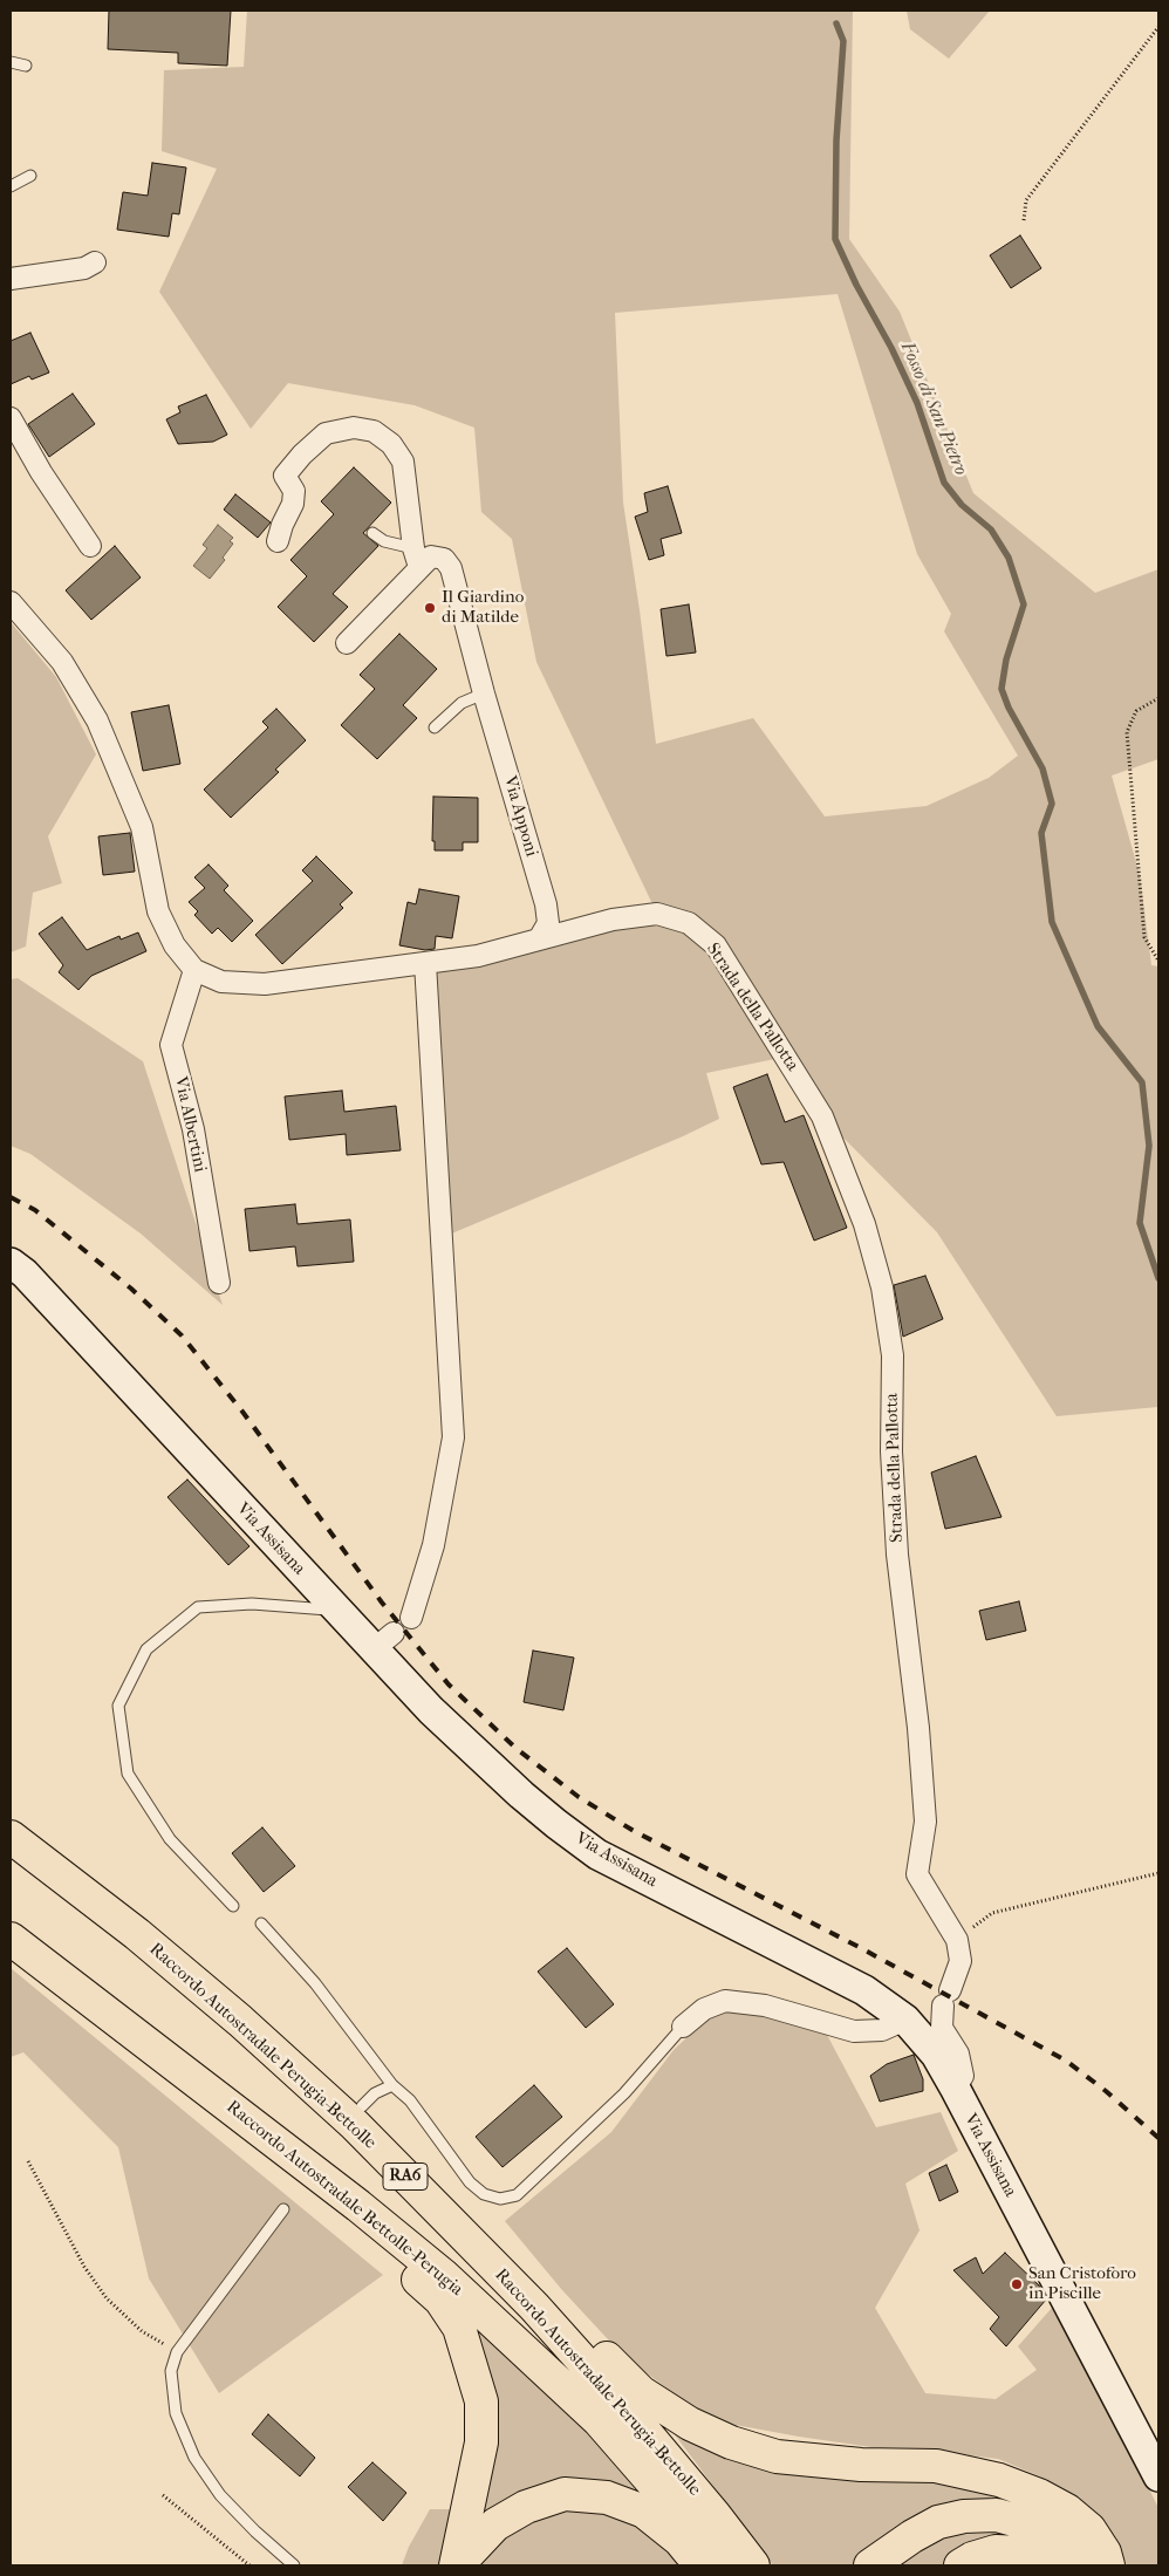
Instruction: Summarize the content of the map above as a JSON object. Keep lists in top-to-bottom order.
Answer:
{
  "streets": {
    "highway": ["Raccordo Autostradale Perugia-Bettolle", "RA6", "Raccordo Autostradale Bettolle-Perugia"],
    "main road": ["Via Assisana"],
    "street": ["Via Apponi", "Strada della Pallotta", "Via Albertini"]
  },
  "crossings": [
    ["Via Apponi", "Strada della Pallotta"],
    ["Strada della Pallotta", "Via Albertini"],
    ["Strada della Pallotta", "Via Assisana"]
  ],
  "water": ["Fosso di San Pietro"],
  "places": ["Il Giardino di Matilde", "San Cristoforo in Piscille"]
}
